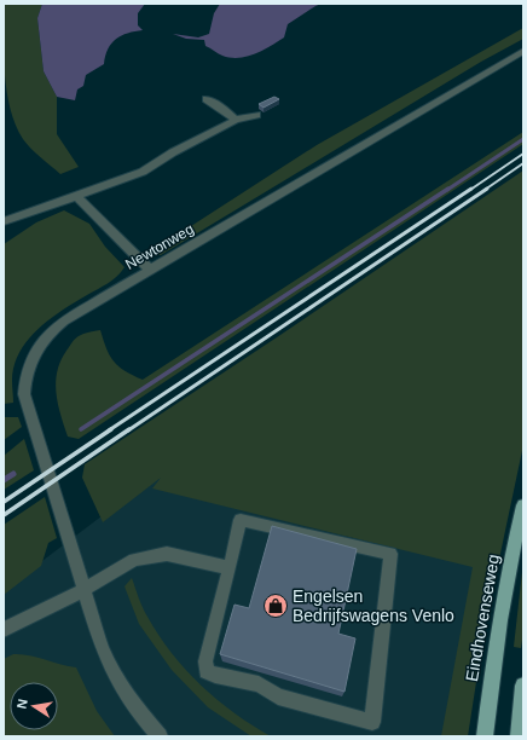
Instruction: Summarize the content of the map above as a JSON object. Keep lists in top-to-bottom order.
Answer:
{
  "streets": {
    "main road": ["Eindhovenseweg"],
    "street": ["Newtonweg"]
  },
  "places": {
    "shop": ["Engelsen Bedrijfswagens Venlo"]
  },
  "north": "left"
}
